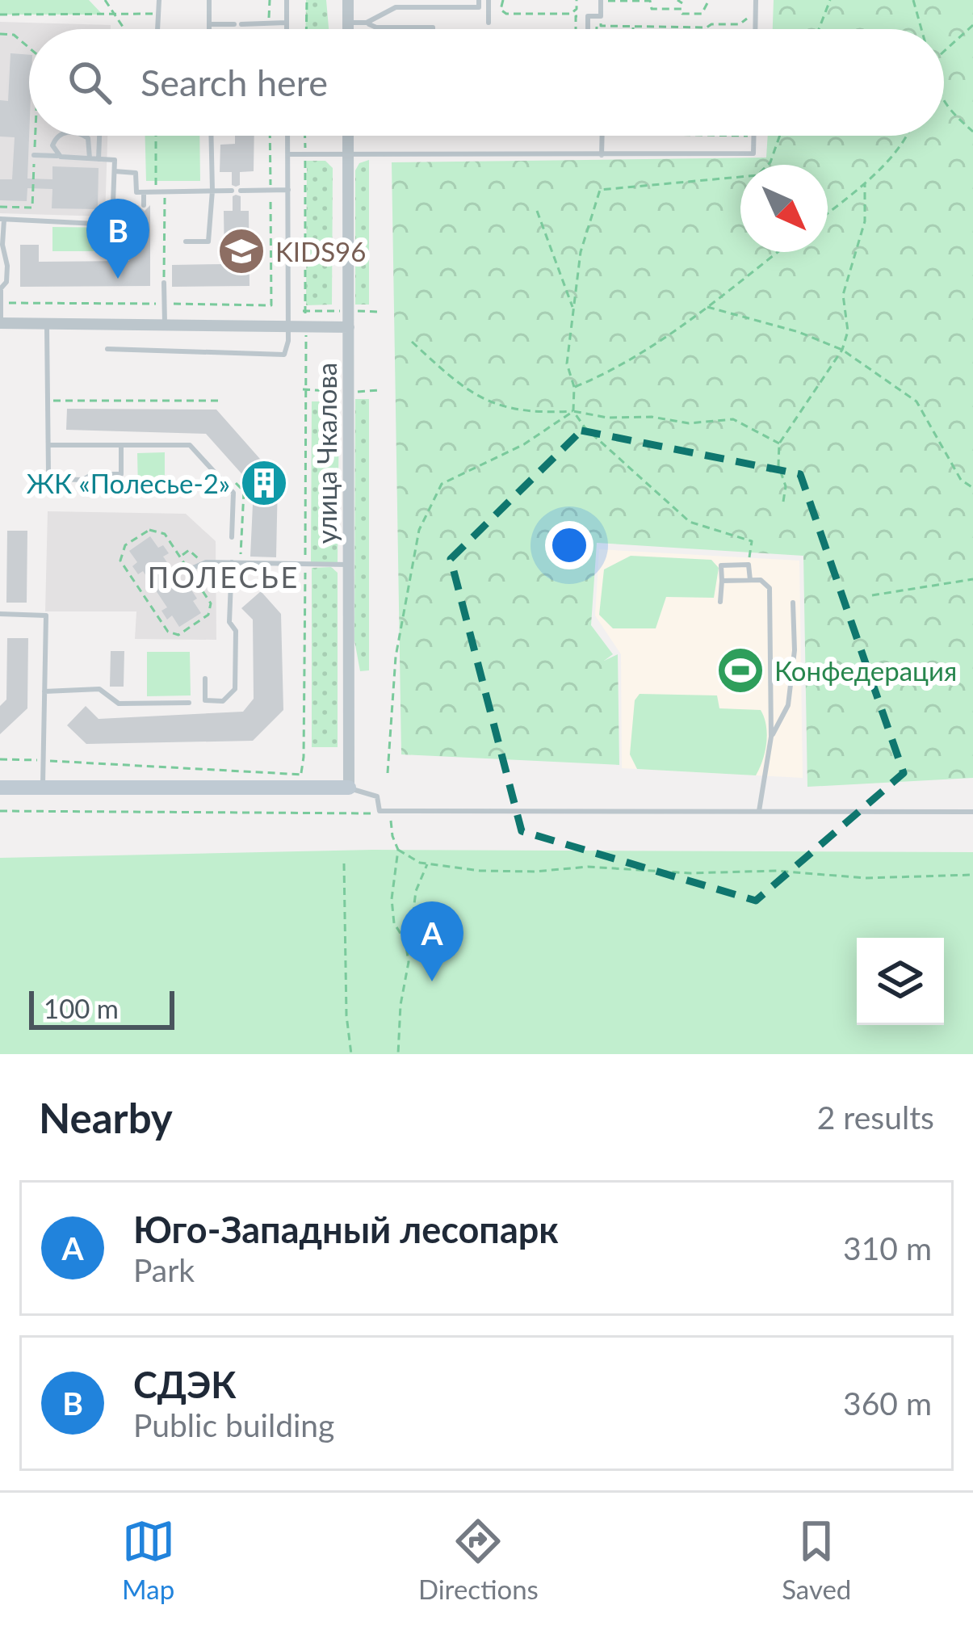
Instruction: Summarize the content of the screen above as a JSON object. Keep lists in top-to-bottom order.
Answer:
{
  "streets": {
    "street": ["улица Чкалова"]
  },
  "districts": ["ПОЛЕСЬЕ"],
  "places": {
    "school or university": ["KIDS96"],
    "building": ["ЖК «Полесье-2»"],
    "sports": ["Конфедерация"]
  },
  "scale_bar": "100 m",
  "north": "bottom right",
  "page": {
    "search": "Search here",
    "pins": ["B", "A"],
    "scale": "100 m",
    "heading": ["Nearby", "2 results"],
    "list": [
      {
        "mark": "A",
        "name": "Юго-Западный лесопарк",
        "note": "Park",
        "value": "310 m"
      },
      {
        "mark": "B",
        "name": "СДЭК",
        "note": "Public building",
        "value": "360 m"
      }
    ],
    "nav": ["Map", "Directions", "Saved"]
  }
}
